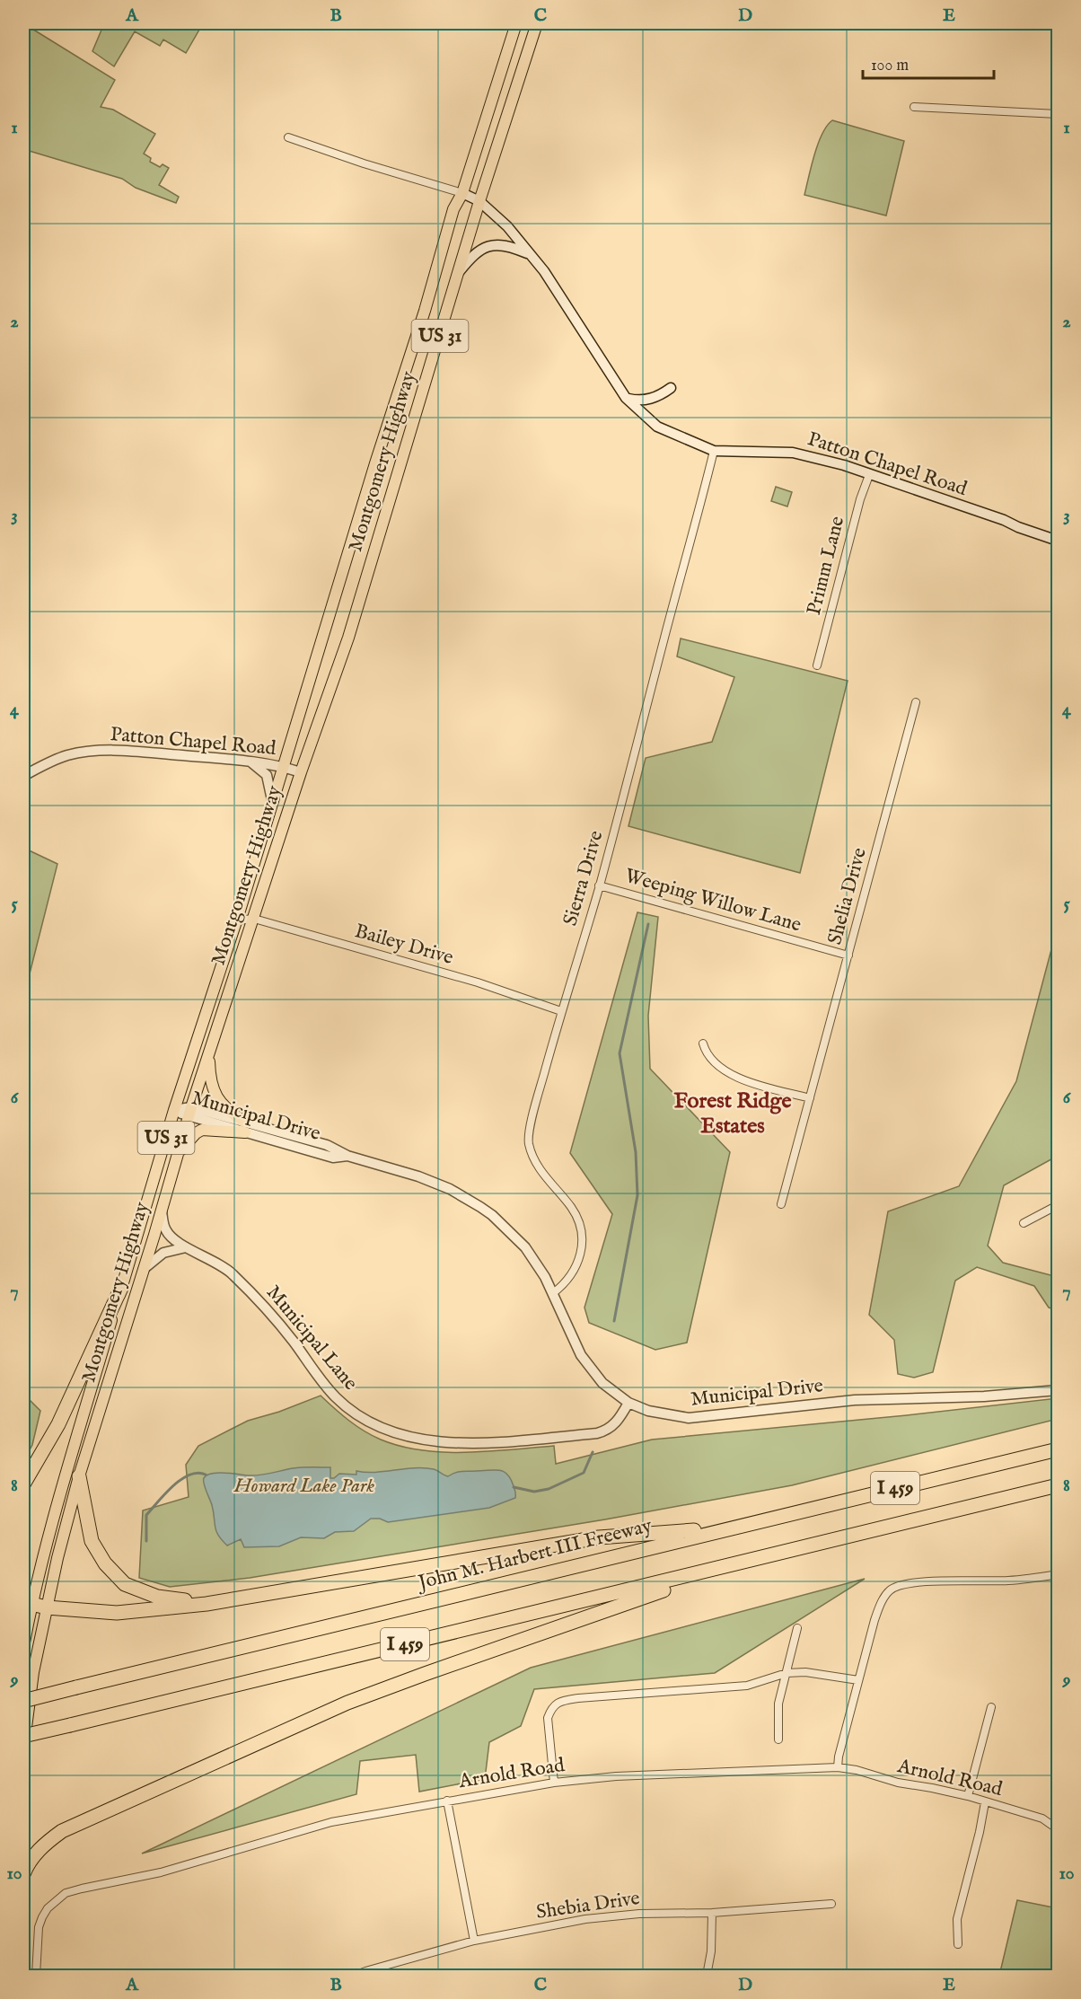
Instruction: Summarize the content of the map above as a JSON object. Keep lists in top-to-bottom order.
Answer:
{
  "streets": {
    "highway": ["I 459", "John M. Harbert III Freeway"],
    "main road": ["US 31", "Montgomery Highway"],
    "street": [
      "Patton Chapel Road",
      "Primm Lane",
      "Sierra Drive",
      "Shelia Drive",
      "Weeping Willow Lane",
      "Bailey Drive",
      "Municipal Drive",
      "Municipal Lane",
      "Arnold Road",
      "Shebia Drive"
    ]
  },
  "crossings": [
    ["Montgomery Highway", "Patton Chapel Road"],
    ["Montgomery Highway", "Bailey Drive"],
    ["Montgomery Highway", "Municipal Drive"],
    ["Montgomery Highway", "Municipal Lane"],
    ["Patton Chapel Road", "Primm Lane"],
    ["Patton Chapel Road", "Sierra Drive"],
    ["Sierra Drive", "Weeping Willow Lane"],
    ["Sierra Drive", "Bailey Drive"],
    ["Sierra Drive", "Municipal Drive"],
    ["Shelia Drive", "Weeping Willow Lane"],
    ["Municipal Drive", "Municipal Lane"]
  ],
  "districts": ["Forest Ridge Estates"],
  "parks": ["Howard Lake Park"],
  "scale_bar": "100 m",
  "grid": {
    "columns": [
      "A",
      "B",
      "C",
      "D",
      "E"
    ],
    "rows": [
      "1",
      "2",
      "3",
      "4",
      "5",
      "6",
      "7",
      "8",
      "9",
      "10"
    ]
  }
}
